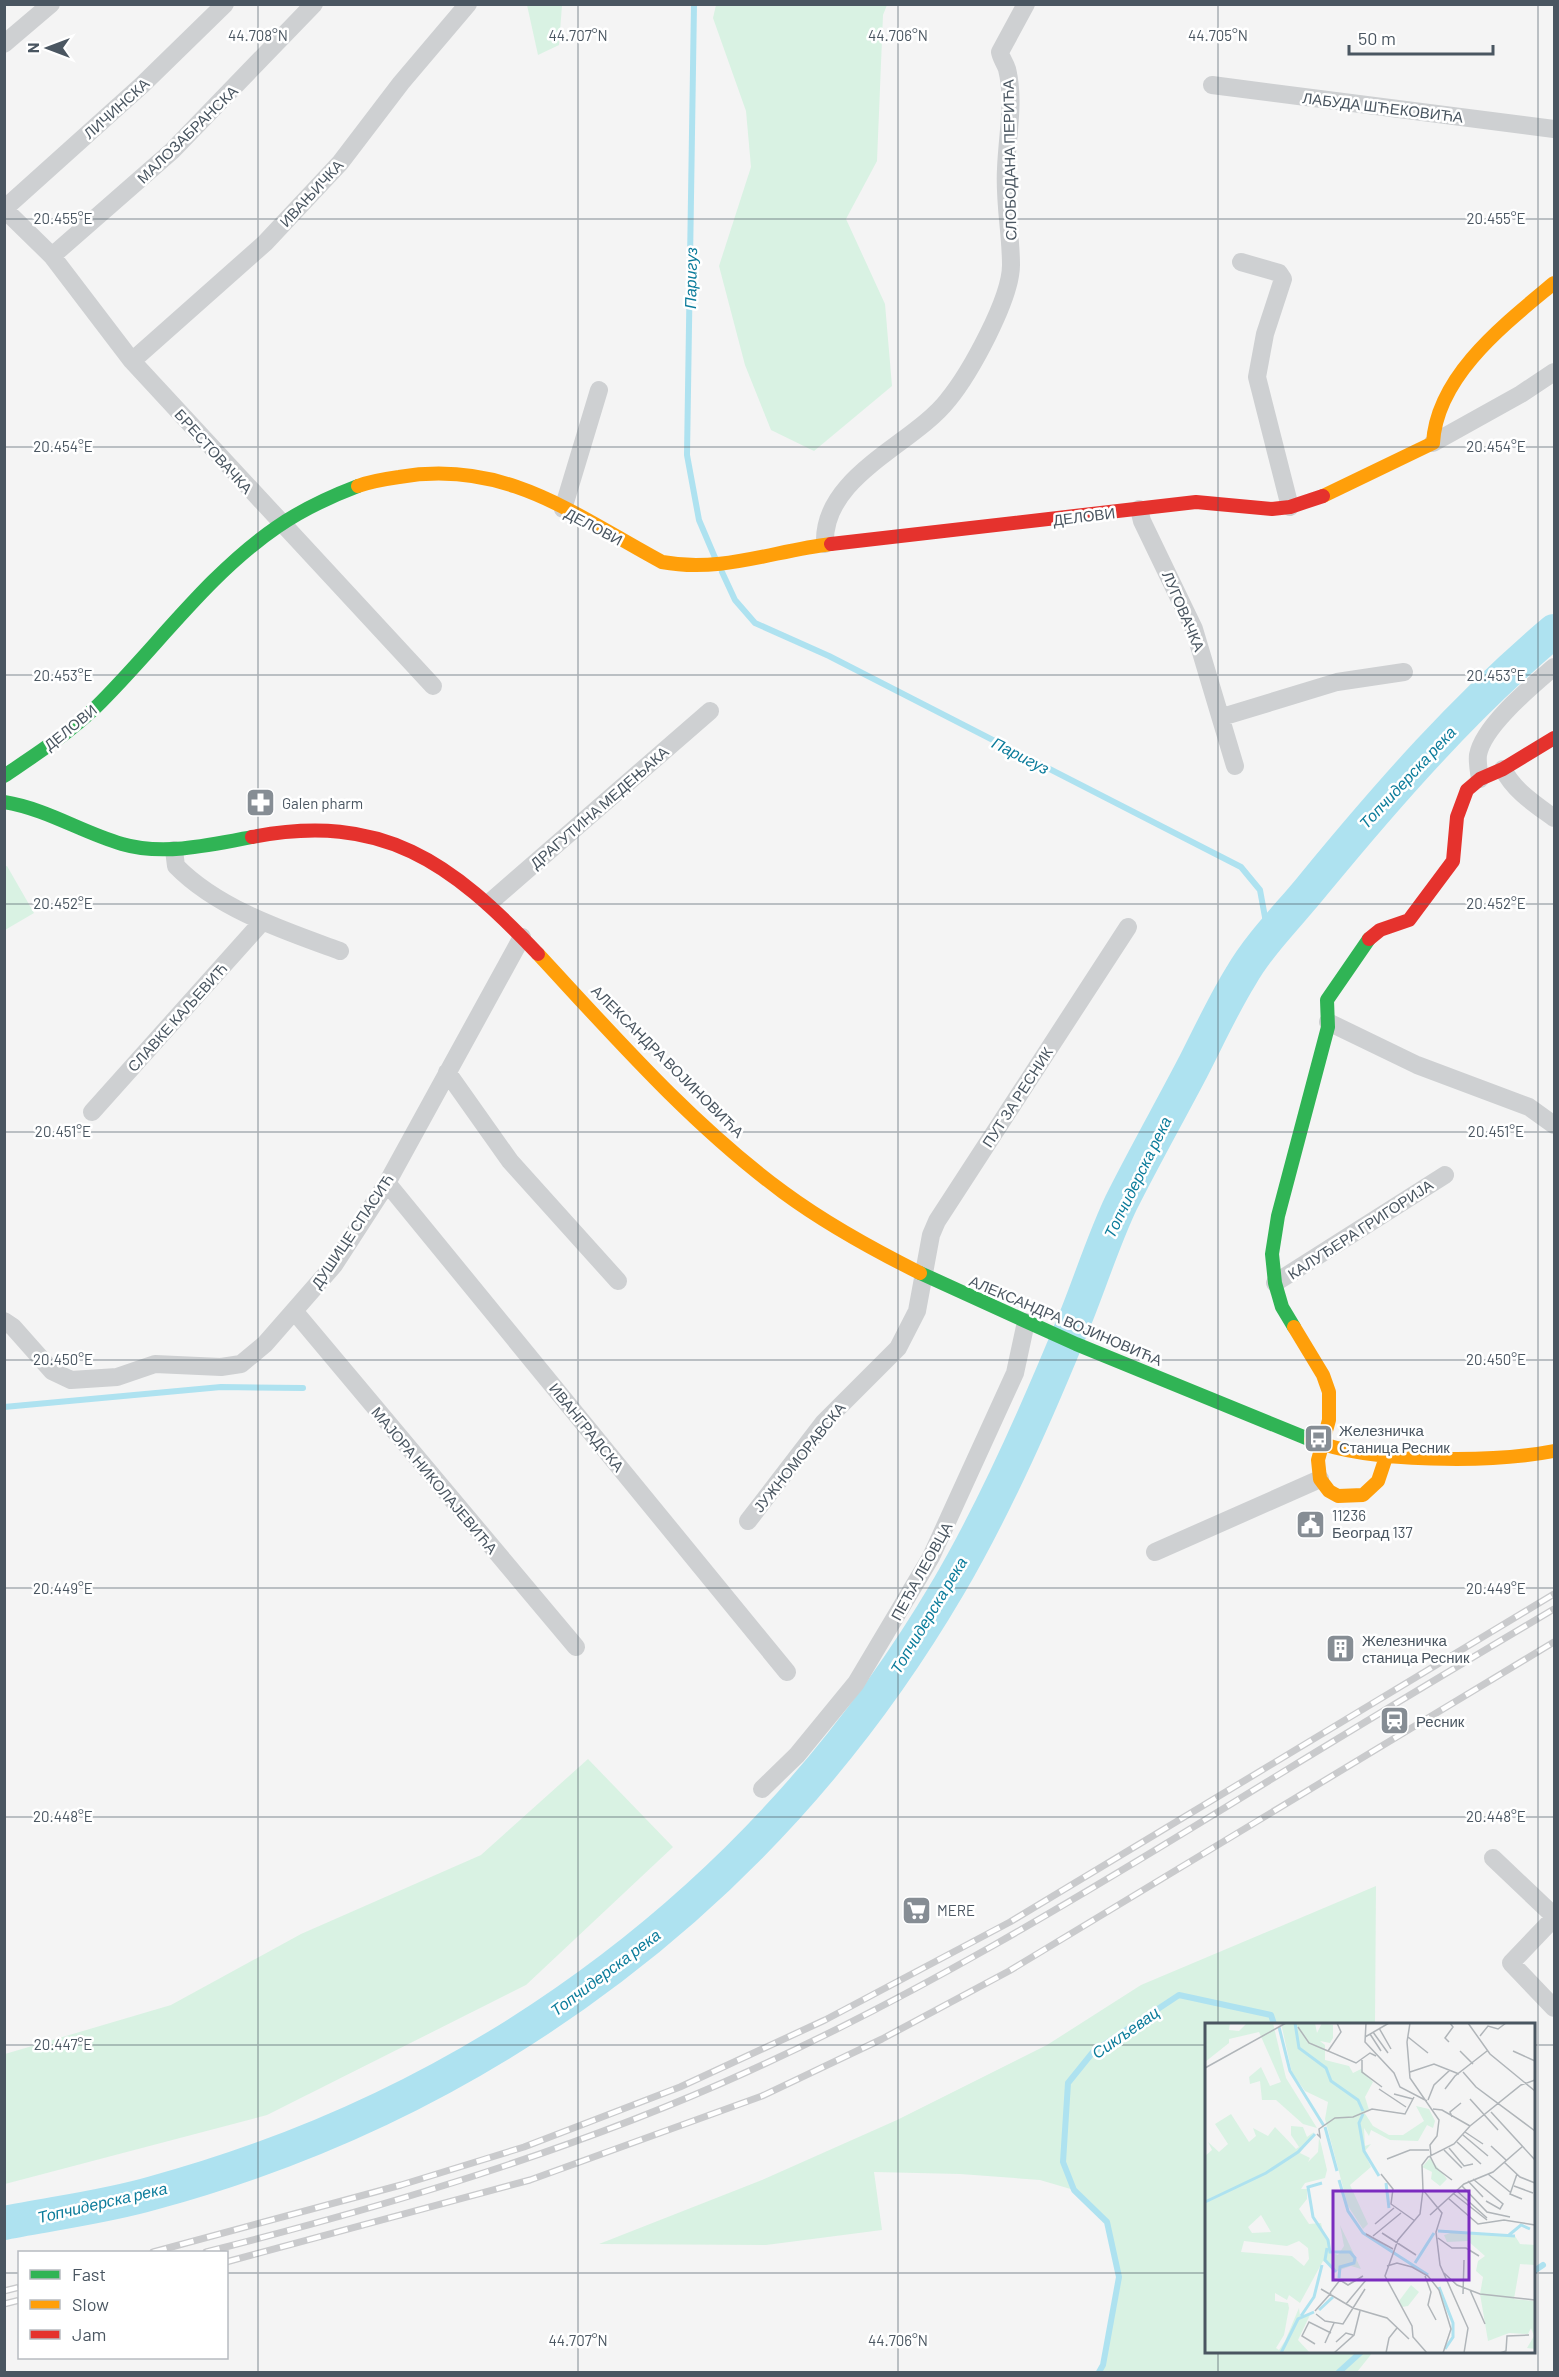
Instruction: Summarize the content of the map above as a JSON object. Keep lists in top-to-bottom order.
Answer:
{
  "streets": {
    "street": [
      "ЛАБУДА ШЋЕКОВИЋА",
      "ЛИЧИНСКА",
      "МАЛОЗАБРАНСКА",
      "СЛОБОДАНА ПЕРИЋА",
      "ИВАЊИЧКА",
      "БРЕСТОВАЧКА",
      "ДЕЛОВИ",
      "ЛУГОВАЧКА",
      "ДРАГУТИНА МЕДЕЊАКА",
      "СЛАВКЕ КАЉЕВИЋ",
      "АЛЕКСАНДРА ВОЈИНОВИЋА",
      "ПУТ ЗА РЕСНИК",
      "КАЛУЂЕРА ГРИГОРИЈА",
      "ДУШИЦЕ СПАСИЋ",
      "ИВАНГРАДСКА",
      "ЈУЖНОМОРАВСКА",
      "МАЈОРА НИКОЛАЈЕВИЋА",
      "ПЕЂА ЛЕОВЦА"
    ]
  },
  "crossings": [
    ["ЛИЧИНСКА", "БРЕСТОВАЧКА"],
    ["МАЛОЗАБРАНСКА", "БРЕСТОВАЧКА"],
    ["СЛОБОДАНА ПЕРИЋА", "ДЕЛОВИ"],
    ["ИВАЊИЧКА", "БРЕСТОВАЧКА"],
    ["БРЕСТОВАЧКА", "ДЕЛОВИ"],
    ["ДЕЛОВИ", "ЛУГОВАЧКА"],
    ["ДРАГУТИНА МЕДЕЊАКА", "АЛЕКСАНДРА ВОЈИНОВИЋА"],
    ["АЛЕКСАНДРА ВОЈИНОВИЋА", "ПУТ ЗА РЕСНИК"],
    ["АЛЕКСАНДРА ВОЈИНОВИЋА", "ДУШИЦЕ СПАСИЋ"],
    ["АЛЕКСАНДРА ВОЈИНОВИЋА", "ЈУЖНОМОРАВСКА"],
    ["АЛЕКСАНДРА ВОЈИНОВИЋА", "ПЕЂА ЛЕОВЦА"],
    ["ПУТ ЗА РЕСНИК", "ЈУЖНОМОРАВСКА"],
    ["ДУШИЦЕ СПАСИЋ", "ИВАНГРАДСКА"],
    ["ДУШИЦЕ СПАСИЋ", "МАЈОРА НИКОЛАЈЕВИЋА"]
  ],
  "water": ["Паригуз", "Топчидерска река", "Сикљевац"],
  "places": {
    "pharmacy": ["Galen pharm"],
    "bus stop": ["Железничка Станица Ресник"],
    "public building": ["11236 Београд 137"],
    "building": ["Железничка станица Ресник"],
    "station": ["Ресник"],
    "supermarket": ["MERE"]
  },
  "legend": ["Fast", "Slow", "Jam"],
  "scale_bar": "50 m",
  "north": "left",
  "coordinates": [
    "44.708°N",
    "44.707°N",
    "44.706°N",
    "44.705°N",
    "20.455°E",
    "20.454°E",
    "20.453°E",
    "20.452°E",
    "20.451°E",
    "20.450°E",
    "20.449°E",
    "20.448°E",
    "20.447°E"
  ]
}
